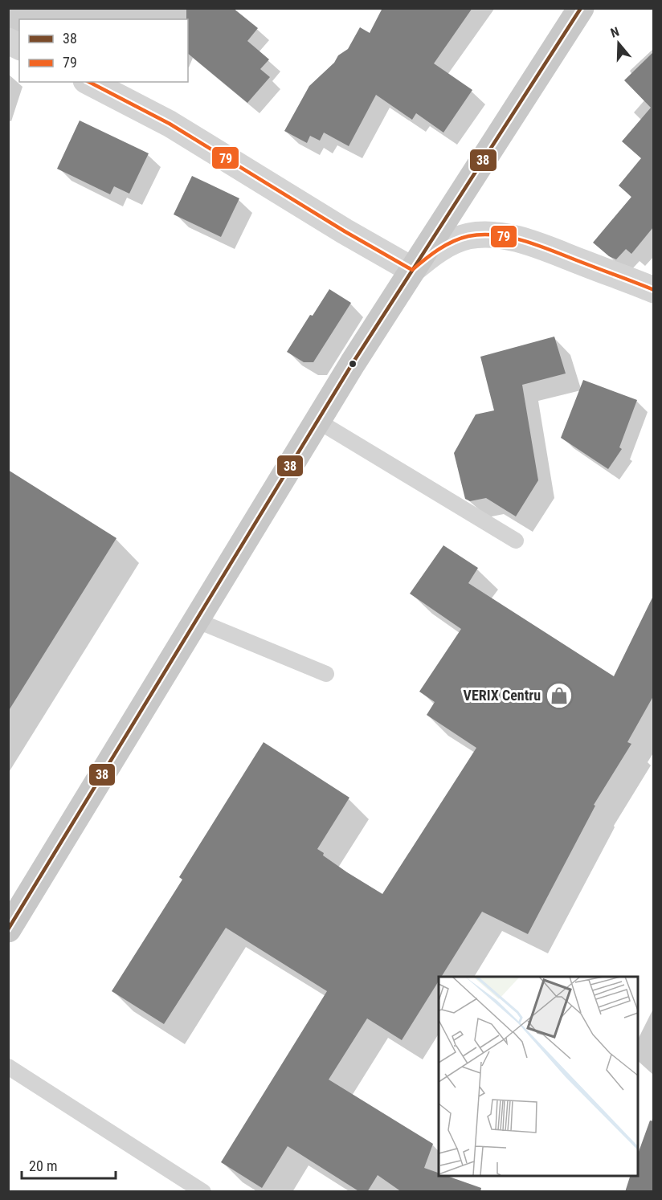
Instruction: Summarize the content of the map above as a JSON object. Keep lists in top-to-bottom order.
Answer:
{
  "places": {
    "shop": ["VERIX Centru"]
  },
  "lines": ["transit line 38", "transit line 79"],
  "legend": ["38", "79"],
  "scale_bar": "20 m",
  "north": "top"
}
